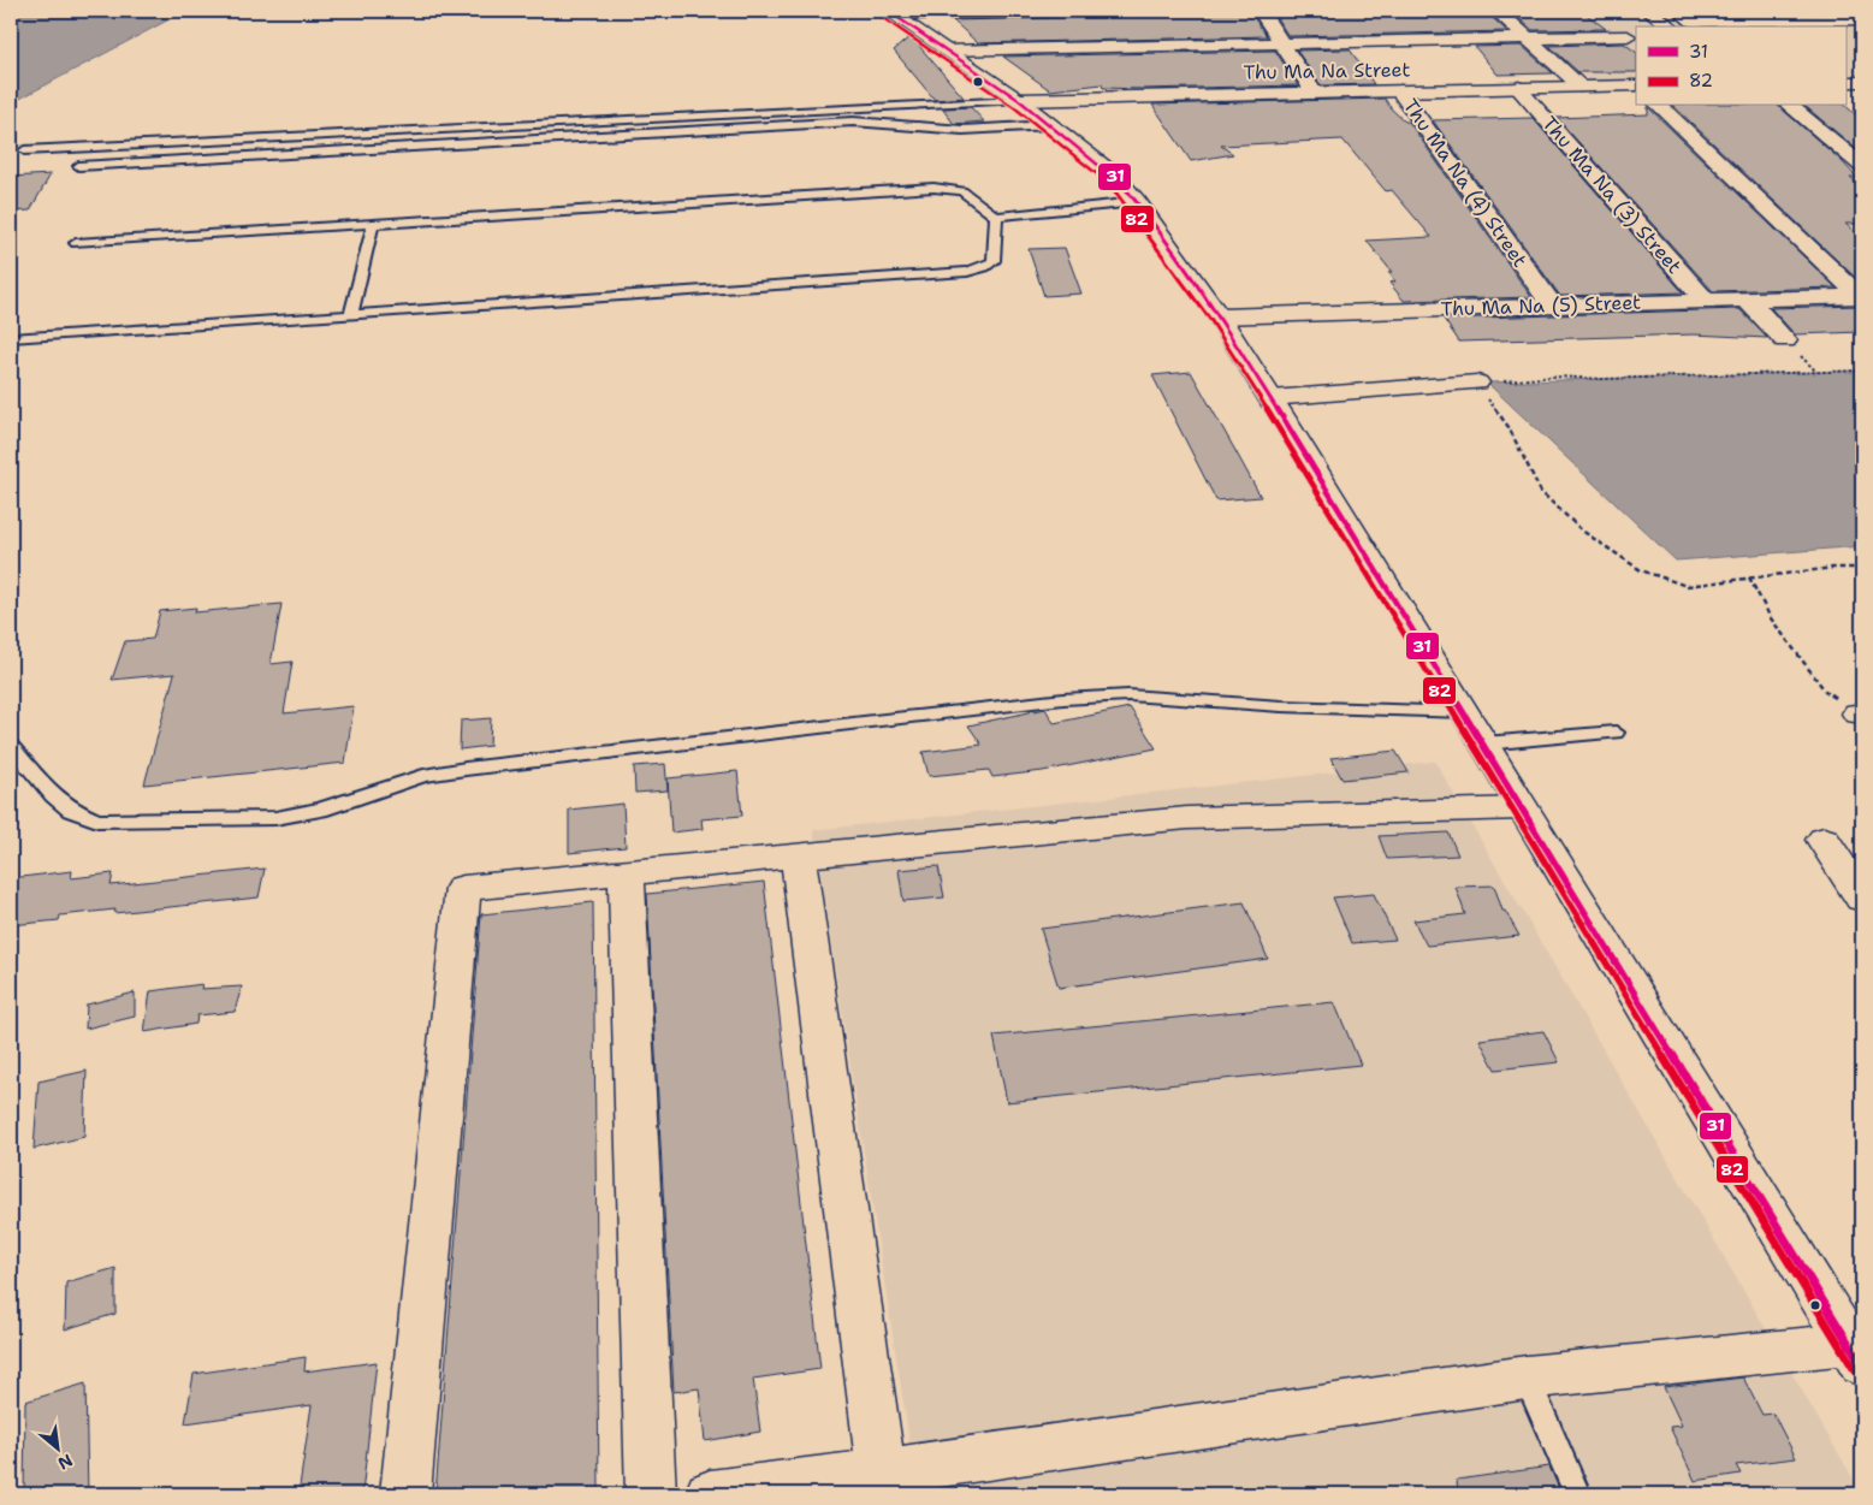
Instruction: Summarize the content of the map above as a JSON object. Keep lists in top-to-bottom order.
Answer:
{
  "streets": {
    "street": [
      "Thu Ma Na Street",
      "Thu Ma Na (4) Street",
      "Thu Ma Na (3) Street",
      "Thu Ma Na (5) Street"
    ]
  },
  "crossings": [
    ["Thu Ma Na Street", "Thu Ma Na (4) Street"],
    ["Thu Ma Na Street", "Thu Ma Na (3) Street"],
    ["Thu Ma Na (4) Street", "Thu Ma Na (5) Street"],
    ["Thu Ma Na (3) Street", "Thu Ma Na (5) Street"]
  ],
  "lines": ["transit line 31", "transit line 82"],
  "legend": ["31", "82"],
  "north": "bottom right"
}
